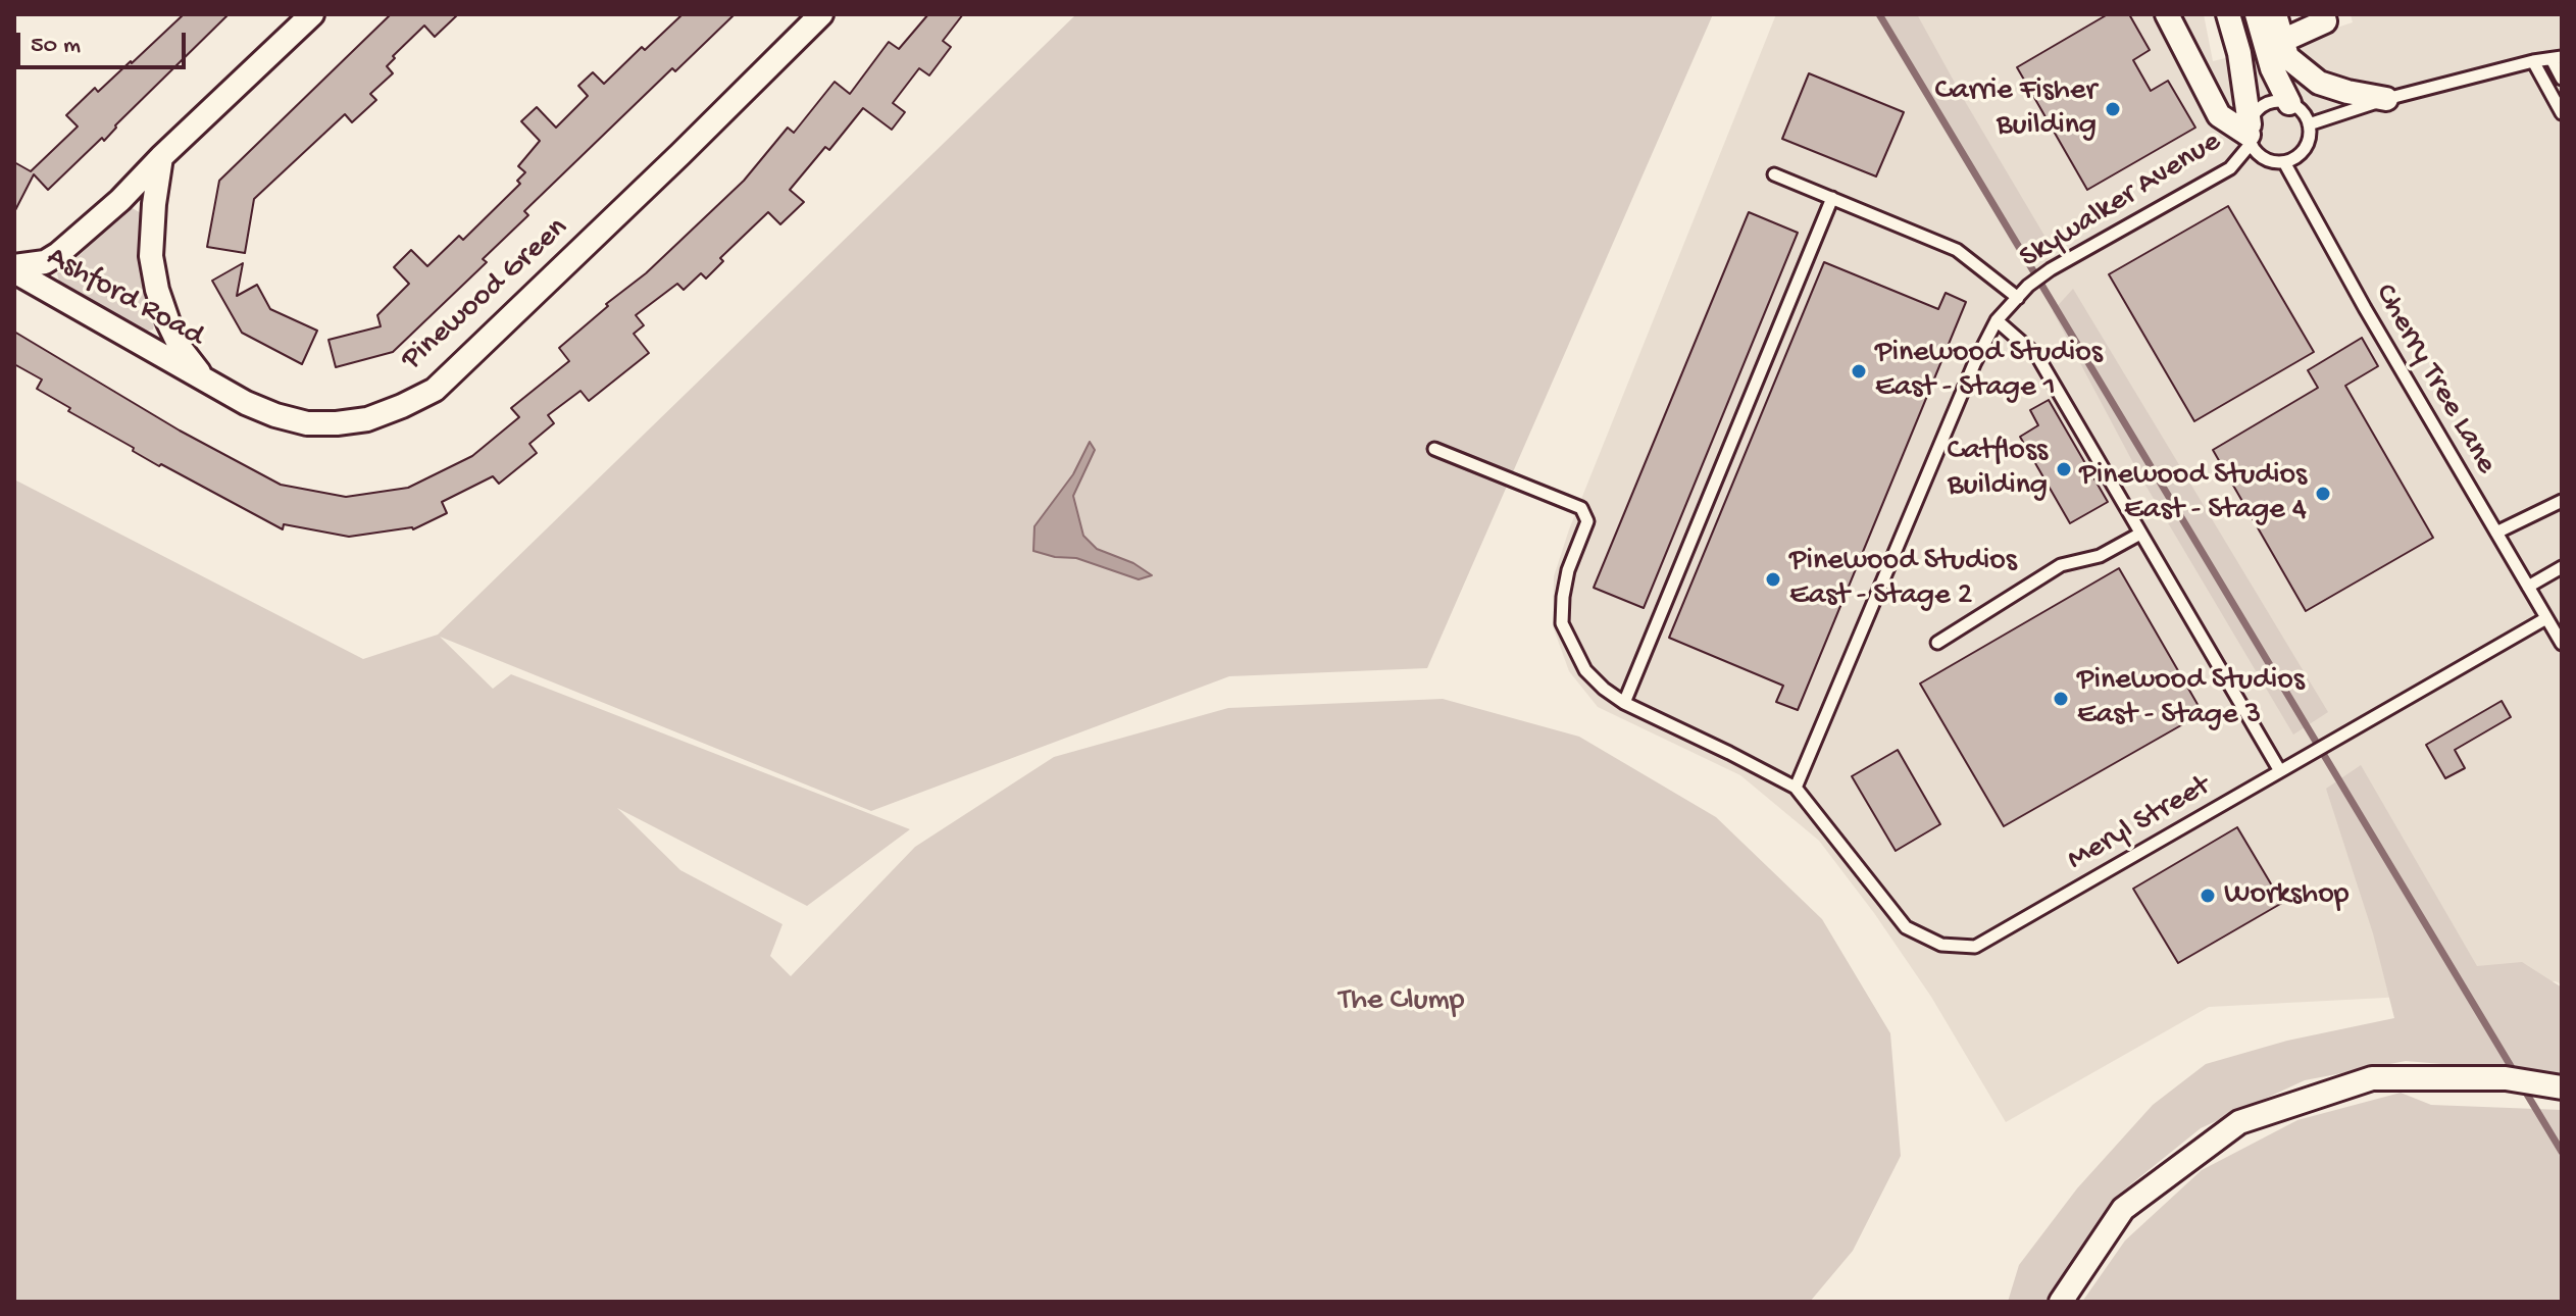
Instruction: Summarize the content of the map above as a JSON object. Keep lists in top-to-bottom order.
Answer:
{
  "streets": {
    "street": ["Pinewood Green", "Ashford Road"],
    "lane": ["Skywalker Avenue", "Cherry Tree Lane", "Meryl Street"]
  },
  "crossings": [
    ["Skywalker Avenue", "Cherry Tree Lane"],
    ["Skywalker Avenue", "Meryl Street"],
    ["Pinewood Green", "Ashford Road"],
    ["Cherry Tree Lane", "Meryl Street"]
  ],
  "parks": ["The Clump"],
  "places": [
    "Carrie Fisher Building",
    "Pinewood Studios East - Stage 1",
    "Catfloss Building",
    "Pinewood Studios East - Stage 4",
    "Pinewood Studios East - Stage 2",
    "Pinewood Studios East - Stage 3",
    "Workshop"
  ],
  "scale_bar": "50 m"
}
